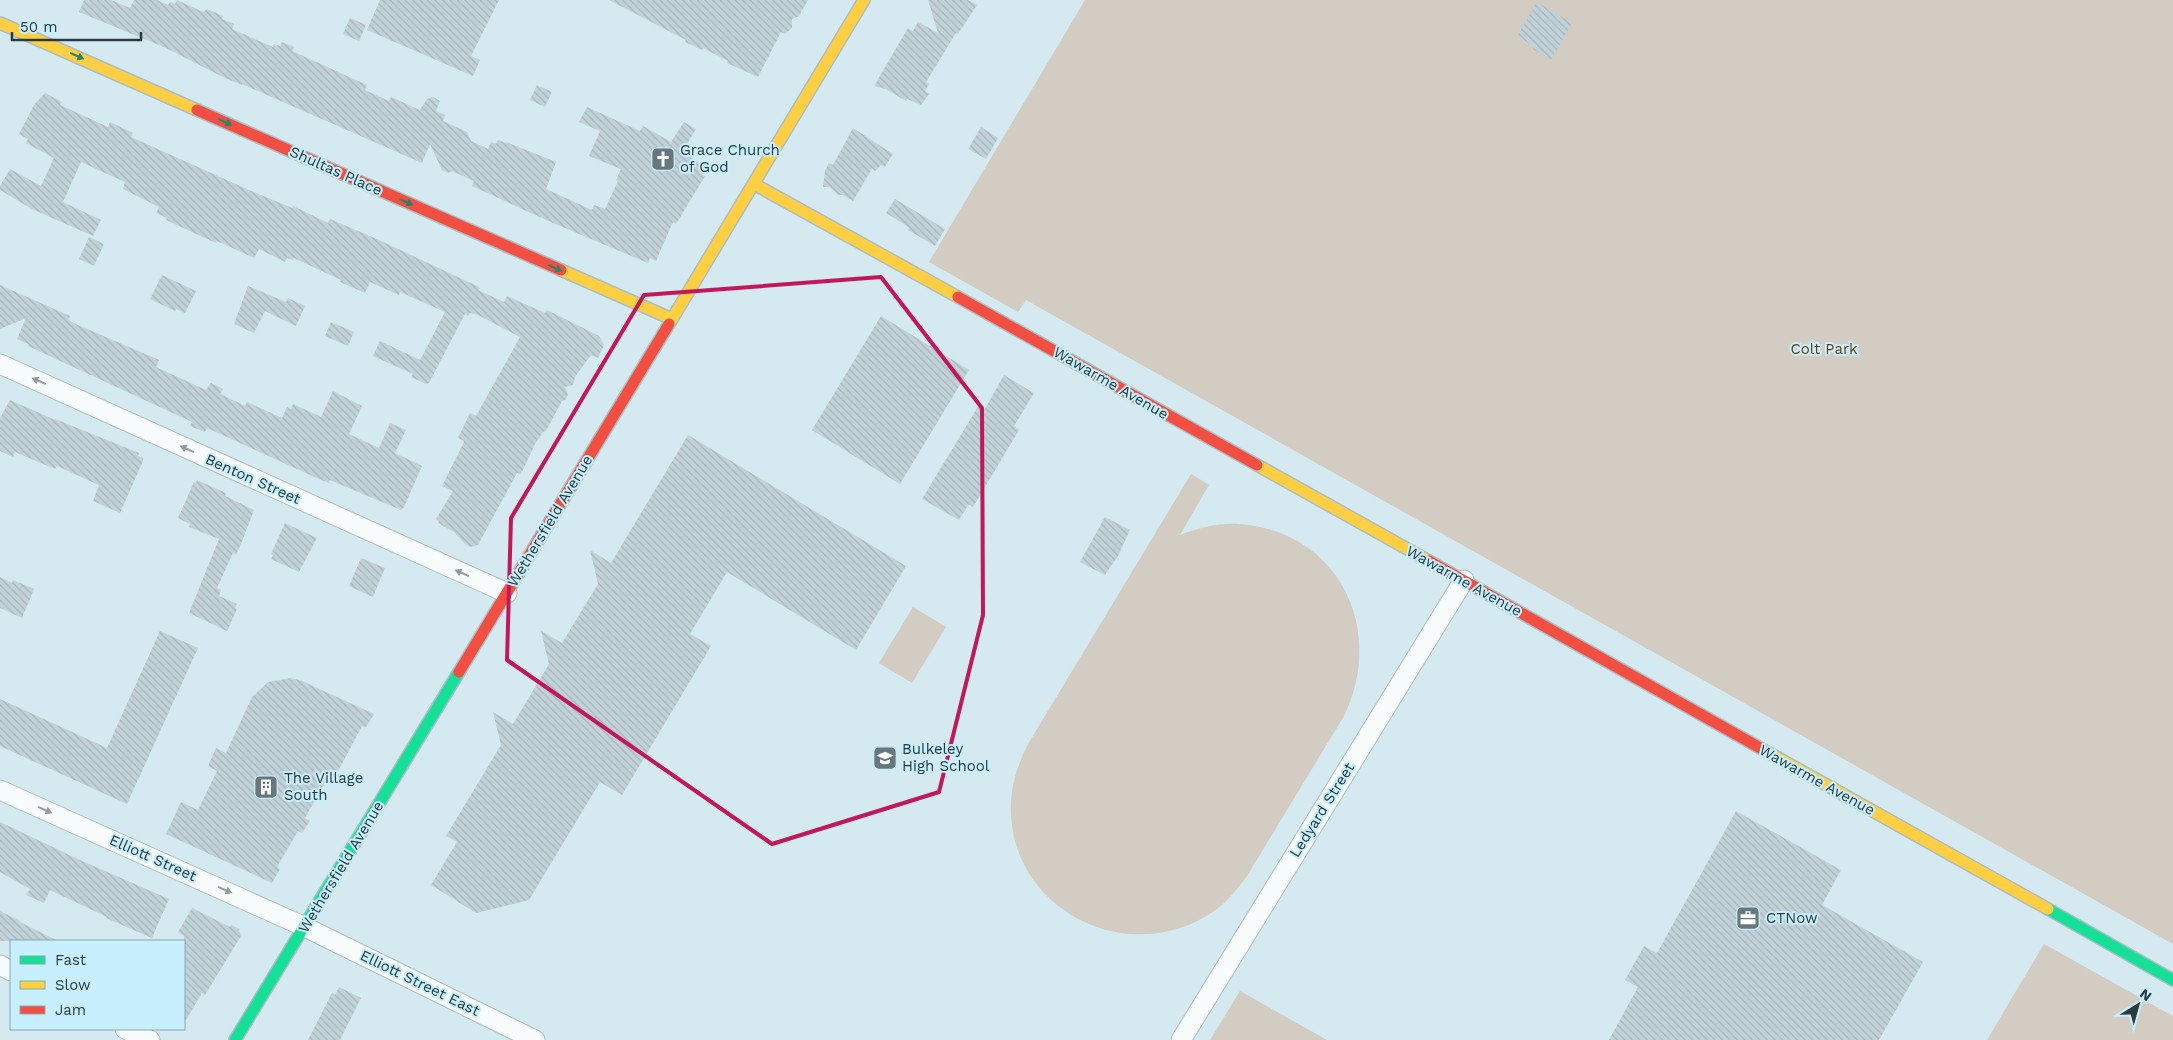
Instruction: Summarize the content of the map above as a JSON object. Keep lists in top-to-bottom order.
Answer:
{
  "streets": {
    "street": [
      "Shultas Place",
      "Wawarme Avenue",
      "Benton Street",
      "Wethersfield Avenue",
      "Ledyard Street",
      "Elliott Street",
      "Elliott Street East"
    ]
  },
  "crossings": [
    ["Shultas Place", "Wethersfield Avenue"],
    ["Wawarme Avenue", "Wethersfield Avenue"],
    ["Wawarme Avenue", "Ledyard Street"],
    ["Benton Street", "Wethersfield Avenue"],
    ["Wethersfield Avenue", "Elliott Street"],
    ["Wethersfield Avenue", "Elliott Street East"],
    ["Elliott Street", "Elliott Street East"]
  ],
  "one_way": ["Shultas Place", "Benton Street", "Elliott Street"],
  "parks": ["Colt Park"],
  "places": {
    "church": ["Grace Church of God"],
    "school or university": ["Bulkeley High School"],
    "building": ["The Village South"],
    "office": ["CTNow"]
  },
  "legend": ["Fast", "Slow", "Jam"],
  "scale_bar": "50 m",
  "north": "top right"
}
